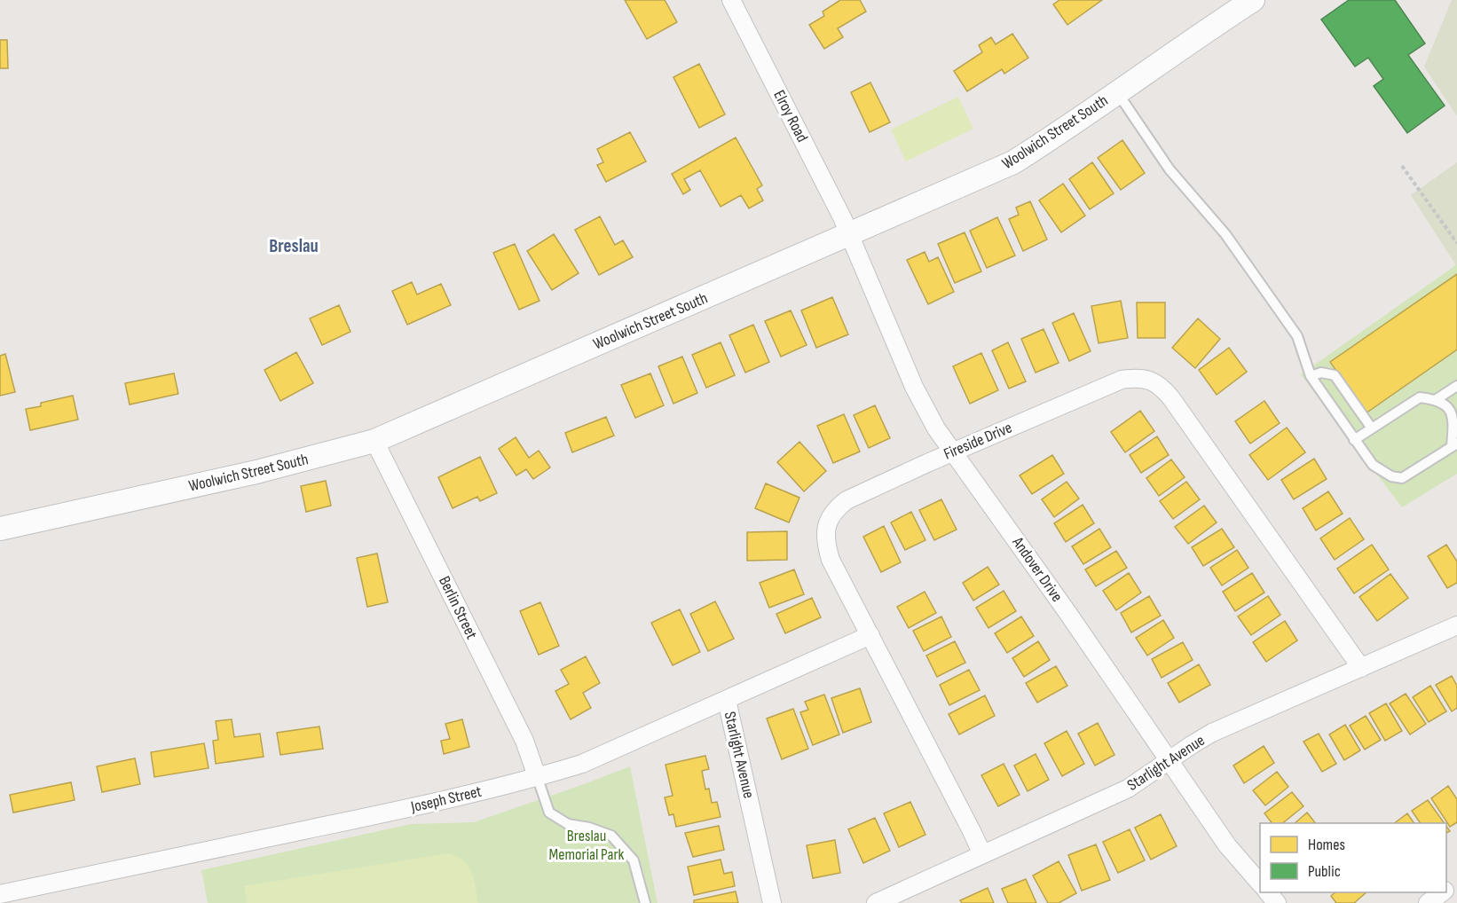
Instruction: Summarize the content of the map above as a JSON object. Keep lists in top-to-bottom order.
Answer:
{
  "streets": {
    "street": [
      "Elroy Road",
      "Woolwich Street South",
      "Fireside Drive",
      "Andover Drive",
      "Berlin Street",
      "Starlight Avenue",
      "Joseph Street"
    ]
  },
  "crossings": [
    ["Elroy Road", "Woolwich Street South"],
    ["Elroy Road", "Andover Drive"],
    ["Woolwich Street South", "Andover Drive"],
    ["Woolwich Street South", "Berlin Street"],
    ["Fireside Drive", "Andover Drive"],
    ["Fireside Drive", "Starlight Avenue"],
    ["Fireside Drive", "Joseph Street"],
    ["Andover Drive", "Starlight Avenue"],
    ["Berlin Street", "Joseph Street"],
    ["Starlight Avenue", "Joseph Street"]
  ],
  "districts": ["Breslau"],
  "parks": ["Breslau Memorial Park"],
  "legend": ["Homes", "Public"]
}
